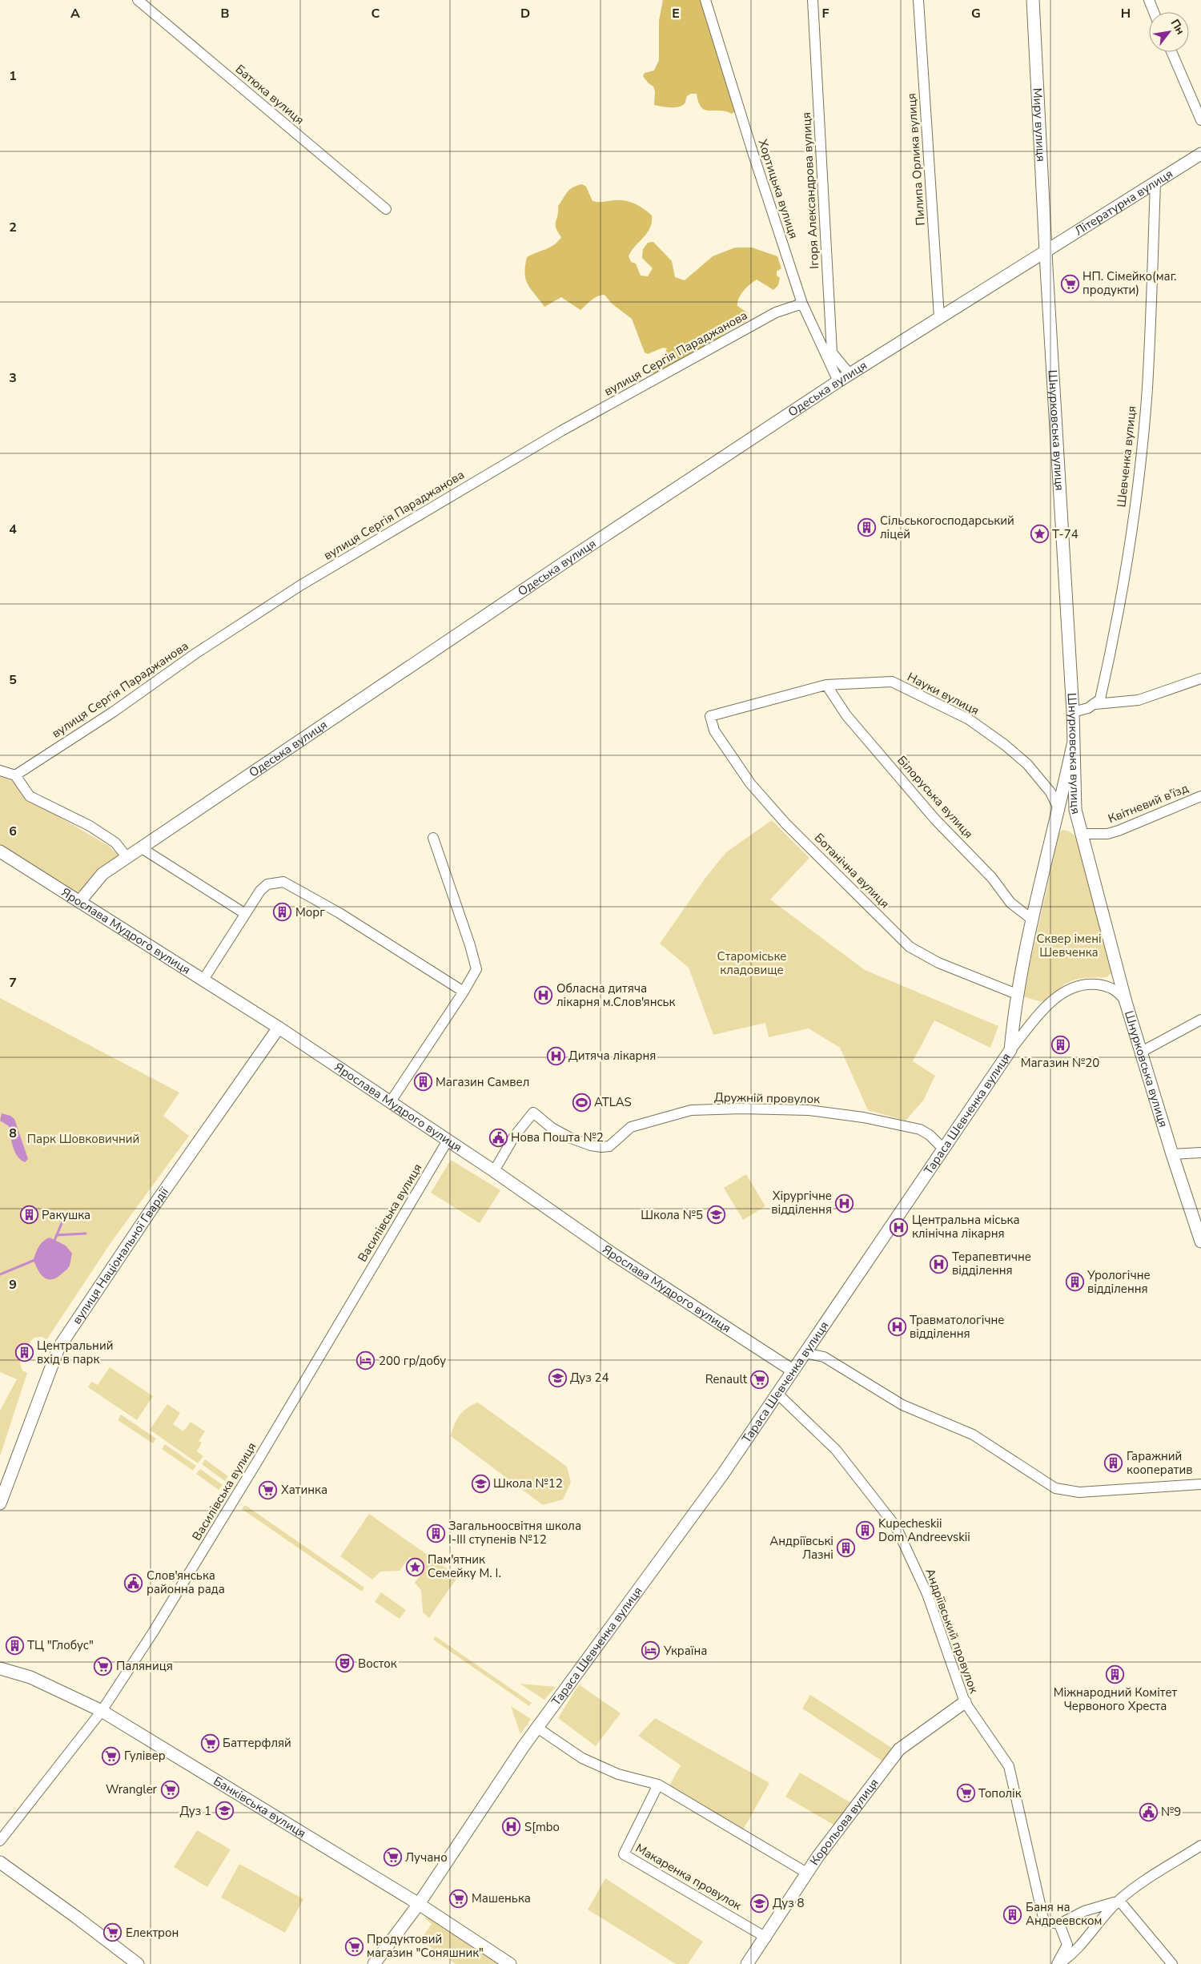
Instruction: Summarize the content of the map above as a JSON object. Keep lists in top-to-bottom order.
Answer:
{
  "streets": {
    "street": [
      "Батюка вулиця",
      "Миру вулиця",
      "Пилипа Орлика вулиця",
      "Хортицька вулиця",
      "Ігоря Александрова вулиця",
      "Літературна вулиця",
      "вулиця Сергія Параджанова",
      "Одеська вулиця",
      "Шнурковська вулиця",
      "Шевченка вулиця",
      "Науки вулиця",
      "Білоруська вулиця",
      "Квітневий в'їзд",
      "Ботанічна вулиця",
      "Ярослава Мудрого вулиця",
      "Дружній провулок",
      "Тараса Шевченка вулиця",
      "Василівська вулиця",
      "вулиця Національної Гвардії",
      "Андріївський провулок",
      "Банківська вулиця",
      "Корольова вулиця",
      "Макаренка провулок"
    ]
  },
  "crossings": [
    ["Миру вулиця", "Літературна вулиця"],
    ["Миру вулиця", "Одеська вулиця"],
    ["Миру вулиця", "Шнурковська вулиця"],
    ["Пилипа Орлика вулиця", "Одеська вулиця"],
    ["Хортицька вулиця", "вулиця Сергія Параджанова"],
    ["Хортицька вулиця", "Одеська вулиця"],
    ["Ігоря Александрова вулиця", "Одеська вулиця"],
    ["Літературна вулиця", "Одеська вулиця"],
    ["Літературна вулиця", "Шнурковська вулиця"],
    ["Літературна вулиця", "Шевченка вулиця"],
    ["Одеська вулиця", "Шнурковська вулиця"],
    ["Одеська вулиця", "Ярослава Мудрого вулиця"],
    ["Шнурковська вулиця", "Квітневий в'їзд"],
    ["Шнурковська вулиця", "Тараса Шевченка вулиця"],
    ["Науки вулиця", "Білоруська вулиця"],
    ["Науки вулиця", "Ботанічна вулиця"],
    ["Науки вулиця", "Тараса Шевченка вулиця"],
    ["Білоруська вулиця", "Тараса Шевченка вулиця"],
    ["Ботанічна вулиця", "Тараса Шевченка вулиця"],
    ["Ярослава Мудрого вулиця", "Дружній провулок"],
    ["Ярослава Мудрого вулиця", "Тараса Шевченка вулиця"],
    ["Ярослава Мудрого вулиця", "Василівська вулиця"],
    ["Ярослава Мудрого вулиця", "вулиця Національної Гвардії"],
    ["Дружній провулок", "Тараса Шевченка вулиця"],
    ["Тараса Шевченка вулиця", "Андріївський провулок"],
    ["Тараса Шевченка вулиця", "Банківська вулиця"],
    ["Василівська вулиця", "Банківська вулиця"],
    ["Андріївський провулок", "Корольова вулиця"],
    ["Корольова вулиця", "Макаренка провулок"]
  ],
  "parks": ["Сквер імені Шевченка", "Староміське кладовище", "Парк Шовковичний"],
  "places": {
    "supermarket": [
      "НП. Сімейко(маг. продукти)",
      "Renault",
      "Хатинка",
      "Паляниця",
      "Баттерфляй",
      "Гулівер",
      "Wrangler",
      "Тополік",
      "Лучано",
      "Машенька",
      "Електрон",
      "Продуктовий магазин \"Соняшник\""
    ],
    "building": [
      "Сільськогосподарський ліцей",
      "Морг",
      "Магазин №20",
      "Магазин Самвел",
      "Ракушка",
      "Урологічне відділення",
      "Центральний вхід в парк",
      "Гаражний кооператив",
      "Kupecheskii Dom Andreevskii",
      "Загальноосвітня школа І-ІІІ ступенів №12",
      "Андріївські Лазні",
      "ТЦ \"Глобус\"",
      "Міжнародний Комітет Червоного Хреста",
      "Баня на Андреевском"
    ],
    "place": ["Т-74", "Пам'ятник Семейку М. І."],
    "hospital": [
      "Обласна дитяча лікарня м.Слов'янськ",
      "Дитяча лікарня",
      "Хірургічне відділення",
      "Центральна міська клінічна лікарня",
      "Терапевтичне відділення",
      "Травматологічне відділення",
      "S[mbo"
    ],
    "sports": ["ATLAS"],
    "public building": ["Нова Пошта №2", "Слов'янська районна рада", "№9"],
    "school or university": [
      "Школа №5",
      "Дуз 24",
      "Школа №12",
      "Дуз 1",
      "Дуз 8"
    ],
    "hotel": ["200 гр/добу", "Україна"],
    "theatre": ["Восток"]
  },
  "north": "top right",
  "grid": {
    "columns": [
      "A",
      "B",
      "C",
      "D",
      "E",
      "F",
      "G",
      "H"
    ],
    "rows": [
      "1",
      "2",
      "3",
      "4",
      "5",
      "6",
      "7",
      "8",
      "9"
    ]
  }
}
